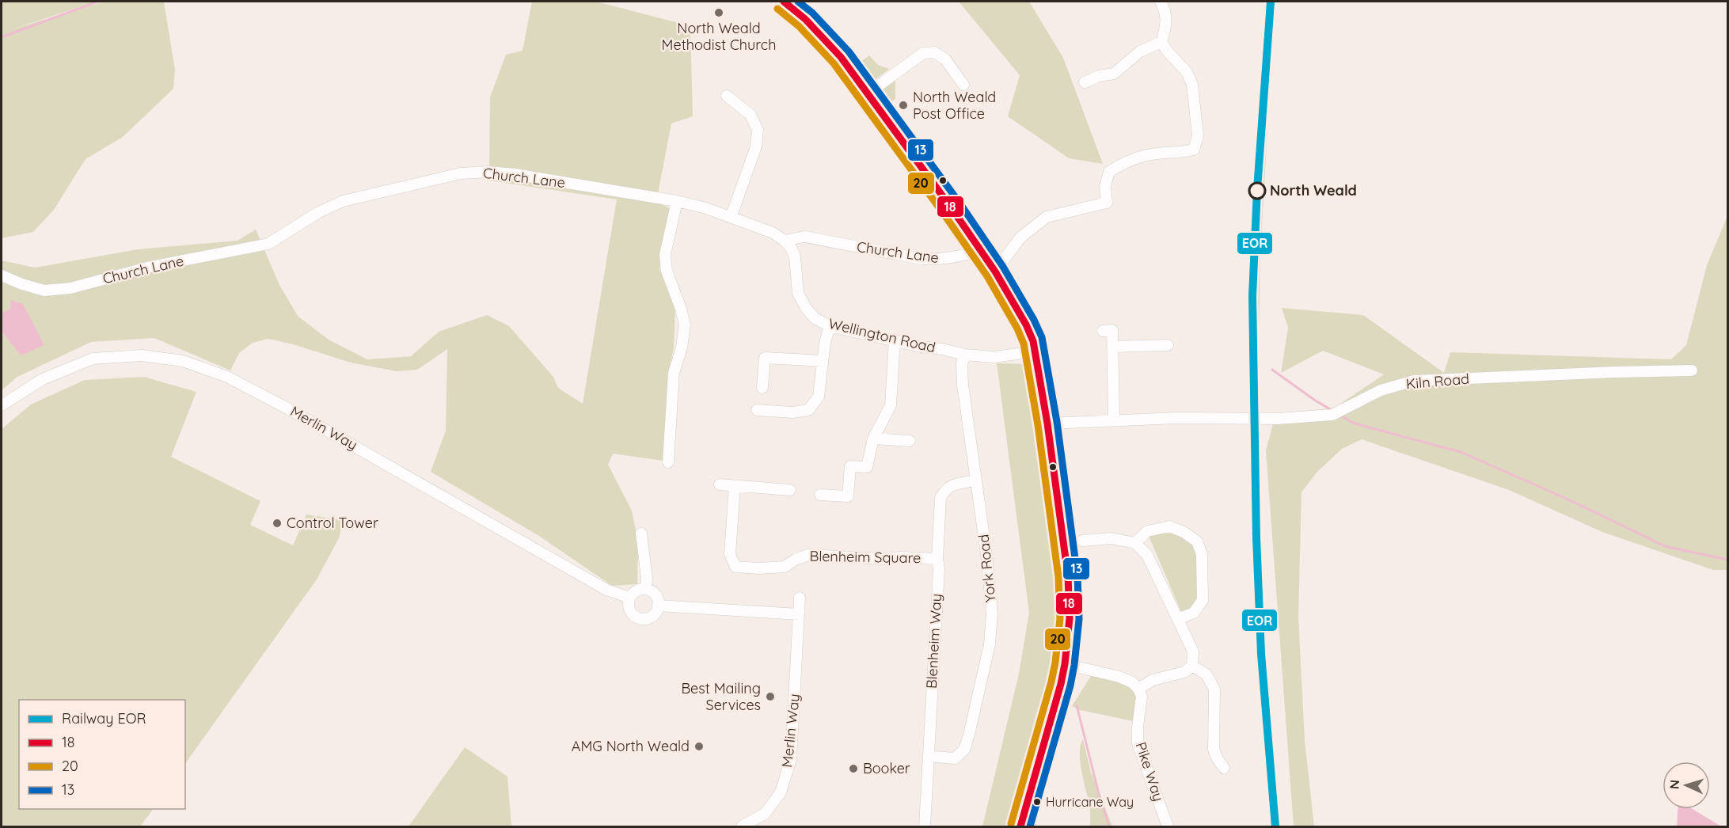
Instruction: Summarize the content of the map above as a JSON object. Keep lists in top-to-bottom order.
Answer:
{
  "streets": {
    "street": [
      "Church Lane",
      "Wellington Road",
      "Kiln Road",
      "Merlin Way",
      "Blenheim Square",
      "York Road",
      "Blenheim Way",
      "Pike Way"
    ]
  },
  "crossings": [
    ["Church Lane", "Wellington Road"],
    ["Wellington Road", "York Road"],
    ["Blenheim Square", "Blenheim Way"],
    ["York Road", "Blenheim Way"]
  ],
  "places": [
    "North Weald Methodist Church",
    "North Weald Post Office",
    "North Weald",
    "Control Tower",
    "Best Mailing Services",
    "AMG North Weald",
    "Booker",
    "Hurricane Way"
  ],
  "lines": [
    "rail line EOR",
    "transit line 18",
    "transit line 13",
    "transit line 20"
  ],
  "legend": [
    "Railway EOR",
    "18",
    "20",
    "13"
  ],
  "north": "left"
}
